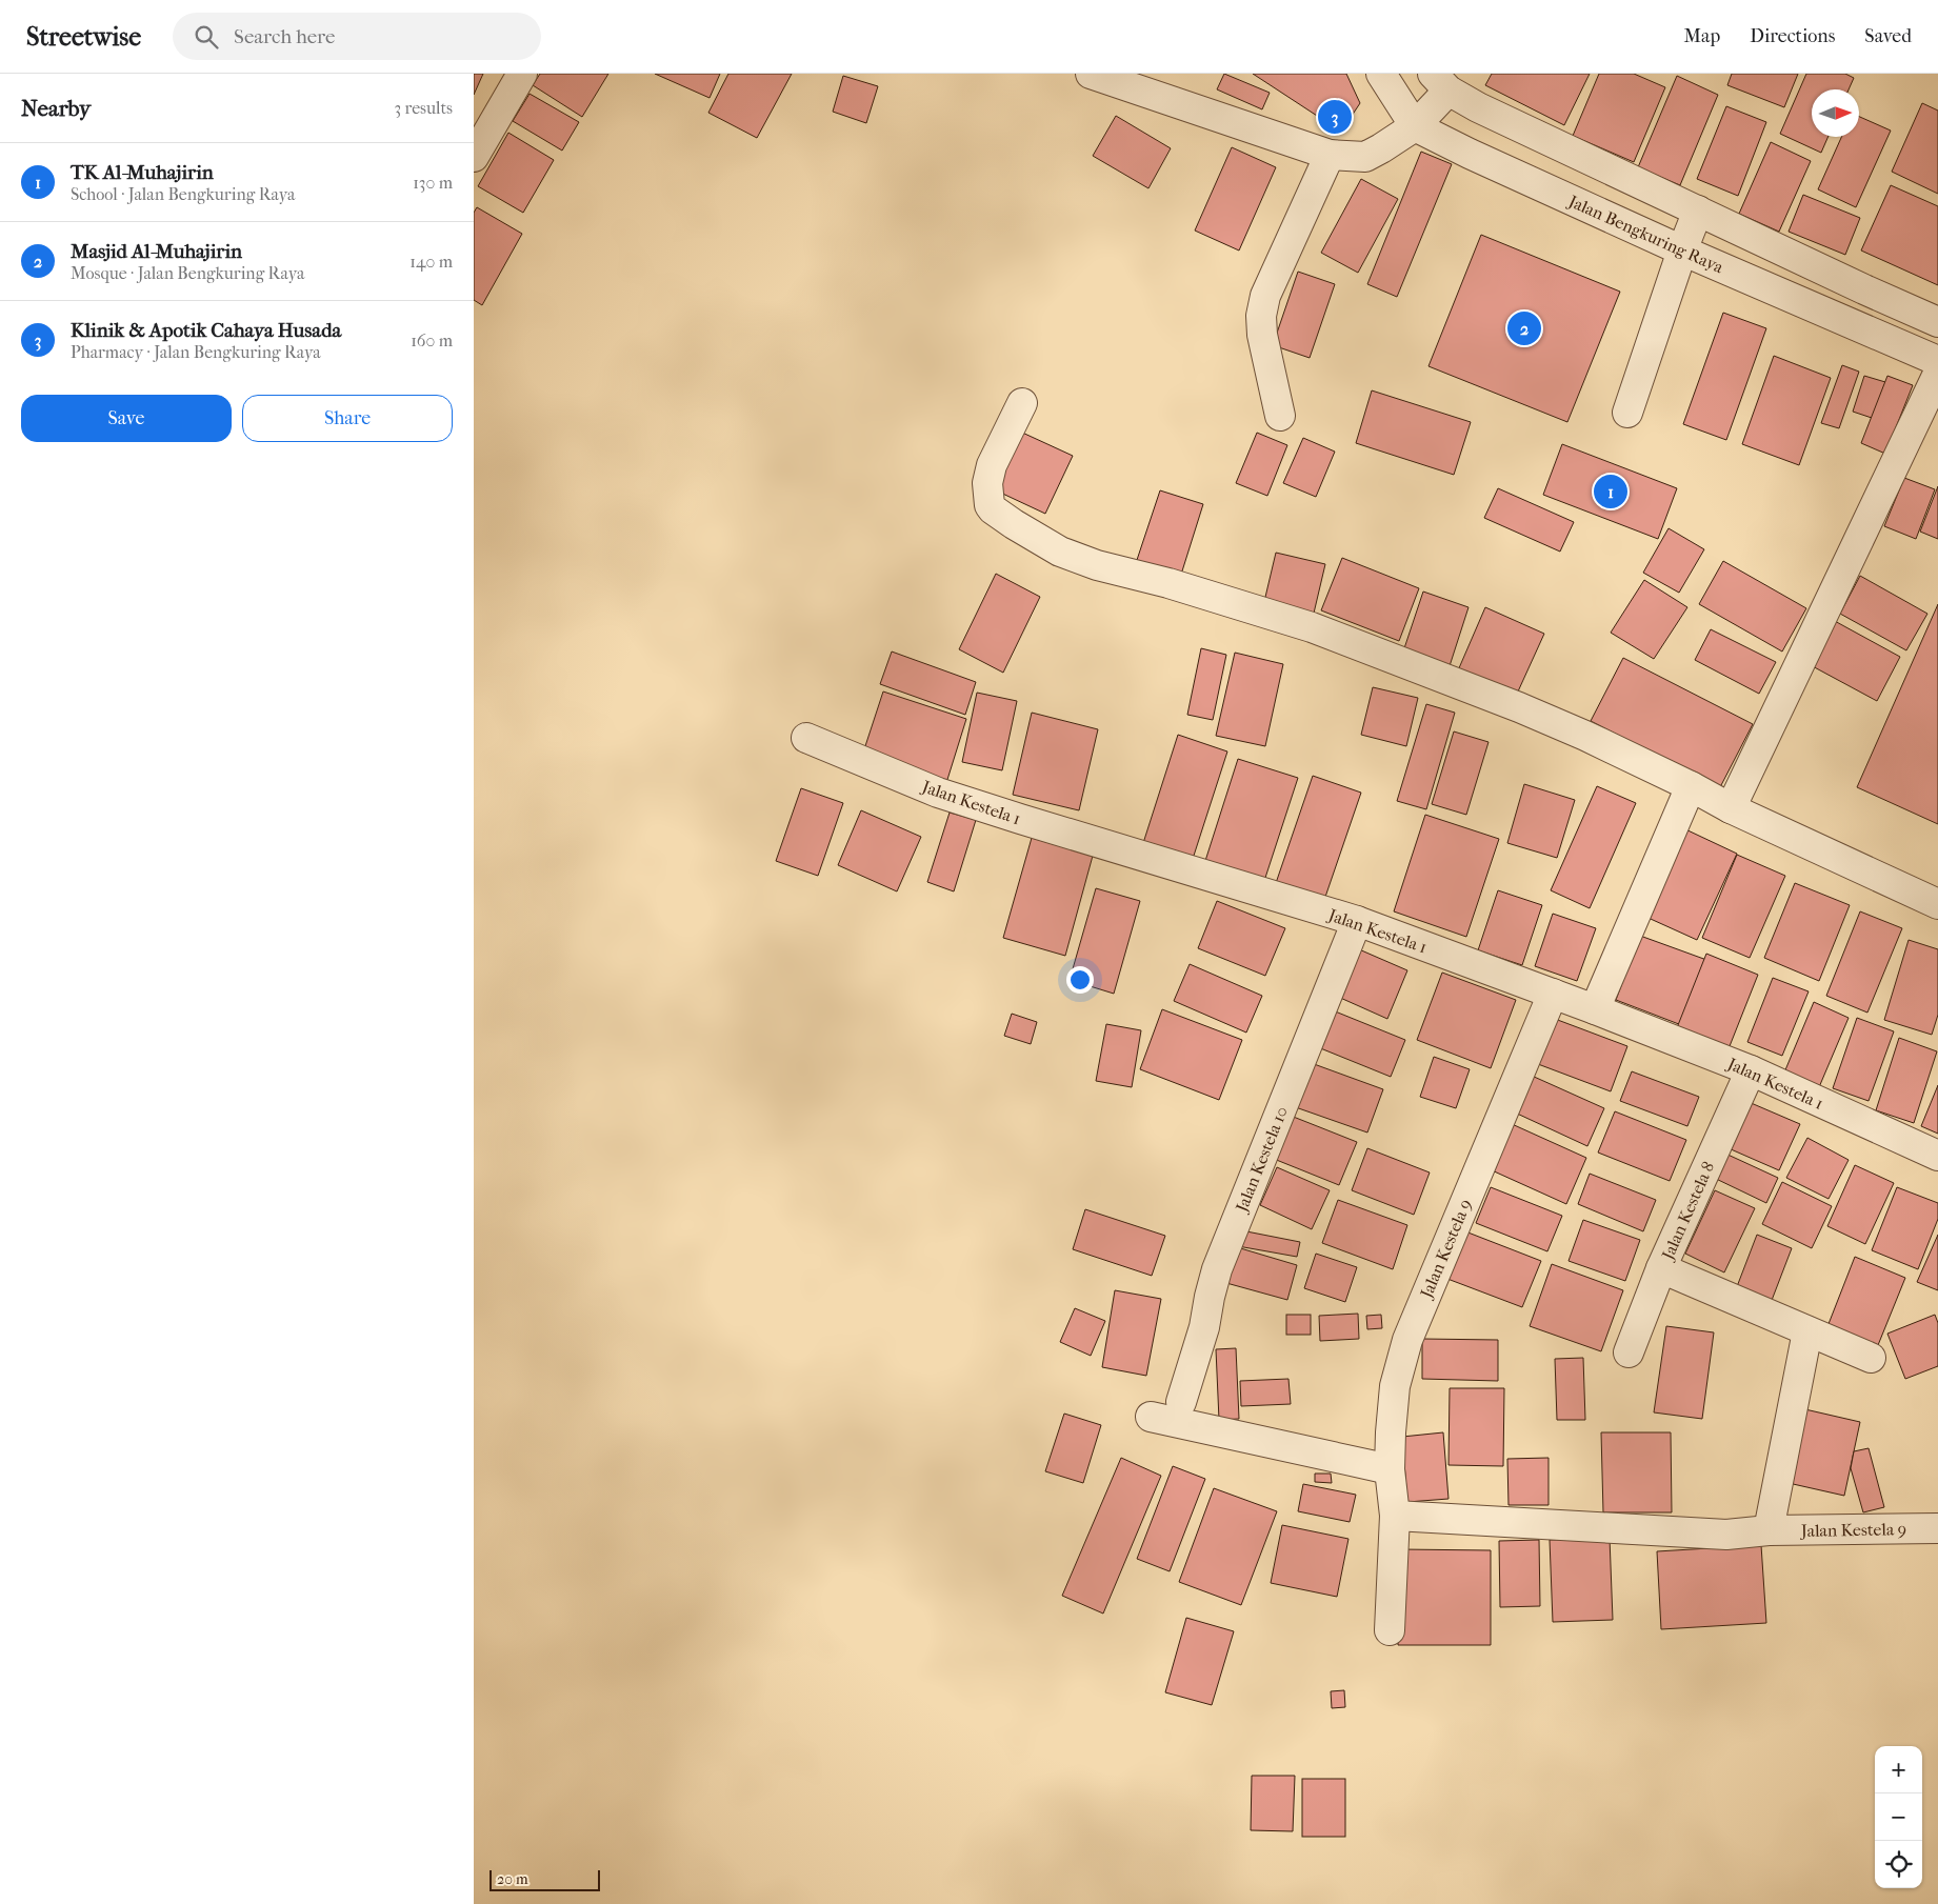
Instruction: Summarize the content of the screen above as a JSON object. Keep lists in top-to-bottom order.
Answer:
{
  "streets": {
    "street": [
      "Jalan Bengkuring Raya",
      "Jalan Kestela 1",
      "Jalan Kestela 10",
      "Jalan Kestela 8",
      "Jalan Kestela 9"
    ]
  },
  "crossings": [
    ["Jalan Kestela 1", "Jalan Kestela 10"],
    ["Jalan Kestela 1", "Jalan Kestela 8"],
    ["Jalan Kestela 1", "Jalan Kestela 9"]
  ],
  "scale_bar": "20 m",
  "north": "right",
  "page": {
    "header": "Streetwise",
    "search": "Search here",
    "nav": ["Map", "Directions", "Saved"],
    "heading": ["Nearby", "3 results"],
    "pins": ["3", "2", "1"],
    "list": [
      {
        "mark": "1",
        "name": "TK Al-Muhajirin",
        "note": "School · Jalan Bengkuring Raya",
        "value": "130 m"
      },
      {
        "mark": "2",
        "name": "Masjid Al-Muhajirin",
        "note": "Mosque · Jalan Bengkuring Raya",
        "value": "140 m"
      },
      {
        "mark": "3",
        "name": "Klinik & Apotik Cahaya Husada",
        "note": "Pharmacy · Jalan Bengkuring Raya",
        "value": "160 m"
      }
    ],
    "buttons": ["Save", "Share"],
    "map_buttons": ["+", "−"],
    "scale": "20 m"
  }
}
